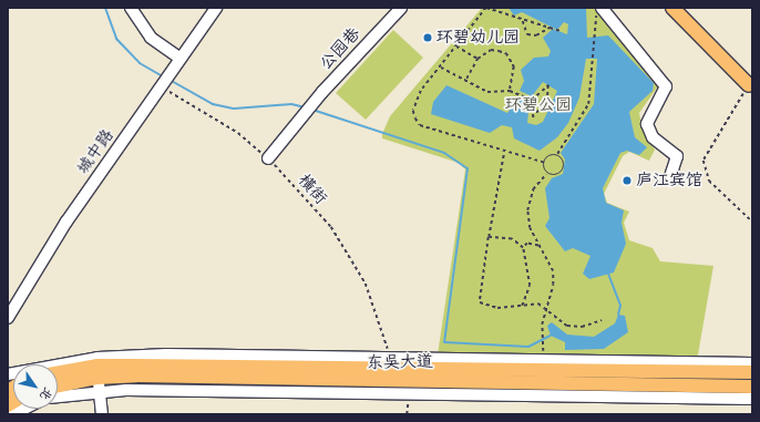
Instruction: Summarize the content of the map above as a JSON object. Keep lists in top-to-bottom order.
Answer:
{
  "streets": {
    "main road": ["东吴大道"],
    "street": ["公园巷", "城中路"],
    "path": ["横街"]
  },
  "crossings": [
    ["公园巷", "横街"],
    ["城中路", "横街"]
  ],
  "parks": ["环碧公园"],
  "places": ["环碧幼儿园", "庐江宾馆"],
  "north": "bottom right"
}
